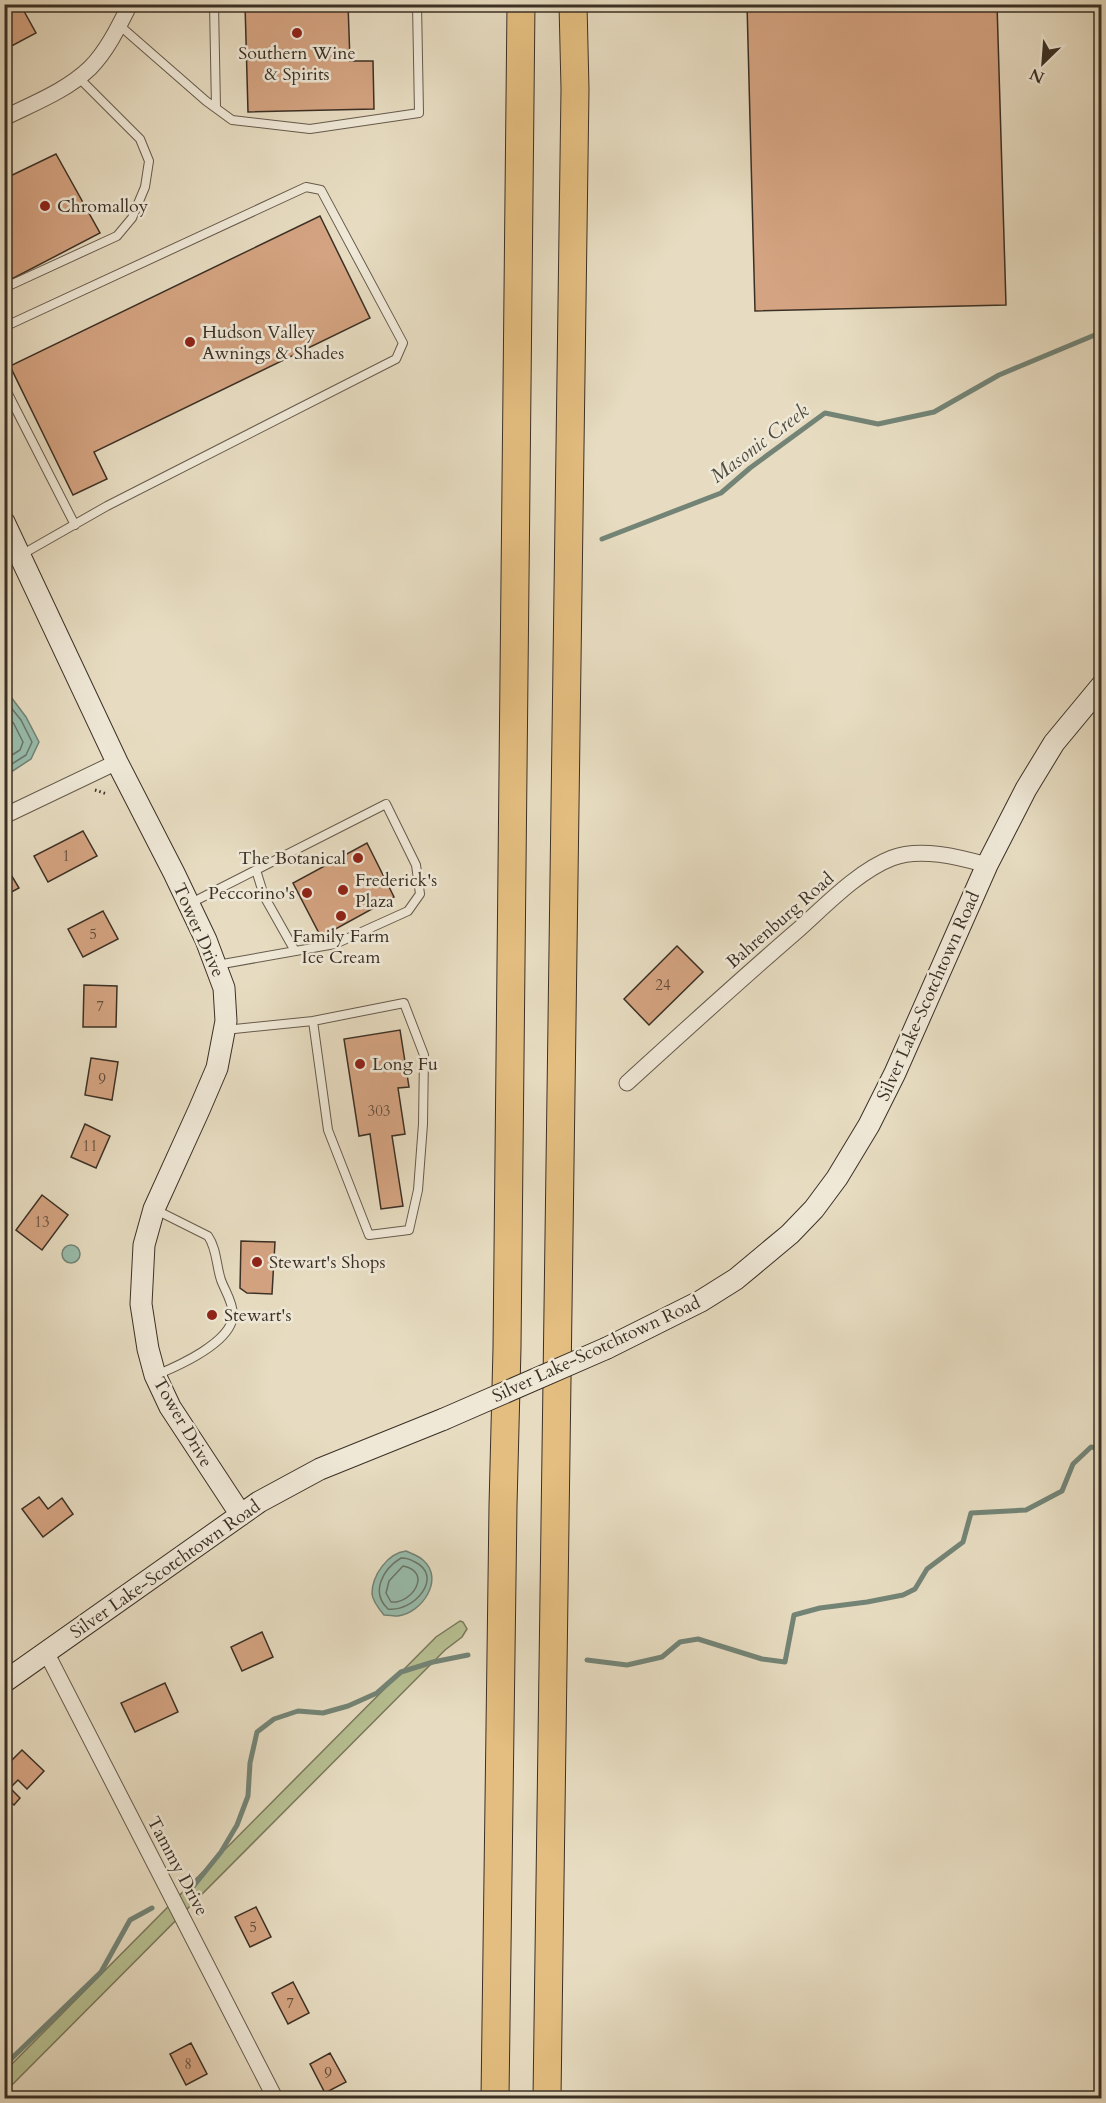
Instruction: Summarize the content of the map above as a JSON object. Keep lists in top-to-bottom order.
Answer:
{
  "streets": {
    "street": [
      "Bahrenburg Road",
      "Tower Drive",
      "Silver Lake-Scotchtown Road",
      "Tammy Drive"
    ]
  },
  "crossings": [
    ["Bahrenburg Road", "Silver Lake-Scotchtown Road"],
    ["Tower Drive", "Silver Lake-Scotchtown Road"],
    ["Silver Lake-Scotchtown Road", "Tammy Drive"]
  ],
  "water": ["Masonic Creek"],
  "places": [
    "Southern Wine & Spirits",
    "Chromalloy",
    "Hudson Valley Awnings & Shades",
    "The Botanical",
    "Frederick's Plaza",
    "Peccorino's",
    "Family Farm Ice Cream",
    "Long Fu",
    "Stewart's Shops",
    "Stewart's"
  ],
  "house_numbers": [
    "1",
    "5",
    "24",
    "7",
    "9",
    "303",
    "11",
    "13",
    "5",
    "7",
    "8",
    "9"
  ],
  "north": "bottom left"
}
